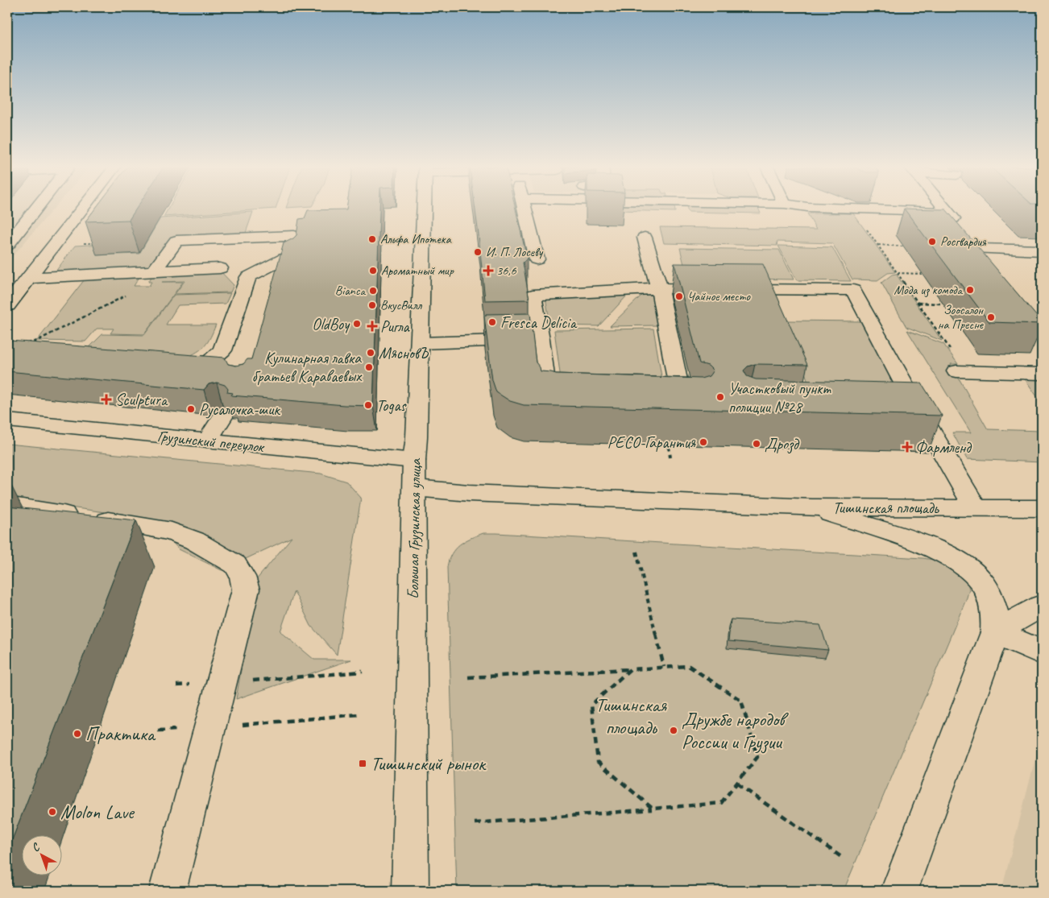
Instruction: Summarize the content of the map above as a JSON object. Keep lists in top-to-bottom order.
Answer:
{
  "streets": {
    "street": ["Грузинский переулок", "Тишинская площадь", "Большая Грузинская улица"]
  },
  "crossings": [
    ["Грузинский переулок", "Тишинская площадь"],
    ["Грузинский переулок", "Большая Грузинская улица"],
    ["Тишинская площадь", "Большая Грузинская улица"]
  ],
  "parks": ["Тишинская площадь"],
  "places": {
    "other": [
      "Альфа Ипотека",
      "Росгвардия",
      "И. П. Лосеву",
      "Ароматный мир",
      "Мода из комода",
      "Bianca",
      "Чайное место",
      "ВкусВилл",
      "Зоосалон на Пресне",
      "Fresca Delicia",
      "OldBoy",
      "МясновЪ",
      "Кулинарная лавка братьев Караваевых",
      "Участковый пункт полиции №28",
      "Togas",
      "Русалочка-шик",
      "РЕСО-Гарантия",
      "Дрозд",
      "Дружбе народов России и Грузии",
      "Практика",
      "Molon Lave"
    ],
    "health": [
      "36,6",
      "Ригла",
      "Sculptura",
      "Фармленд"
    ],
    "transit": ["Тишинский рынок"]
  },
  "north": "top left"
}
